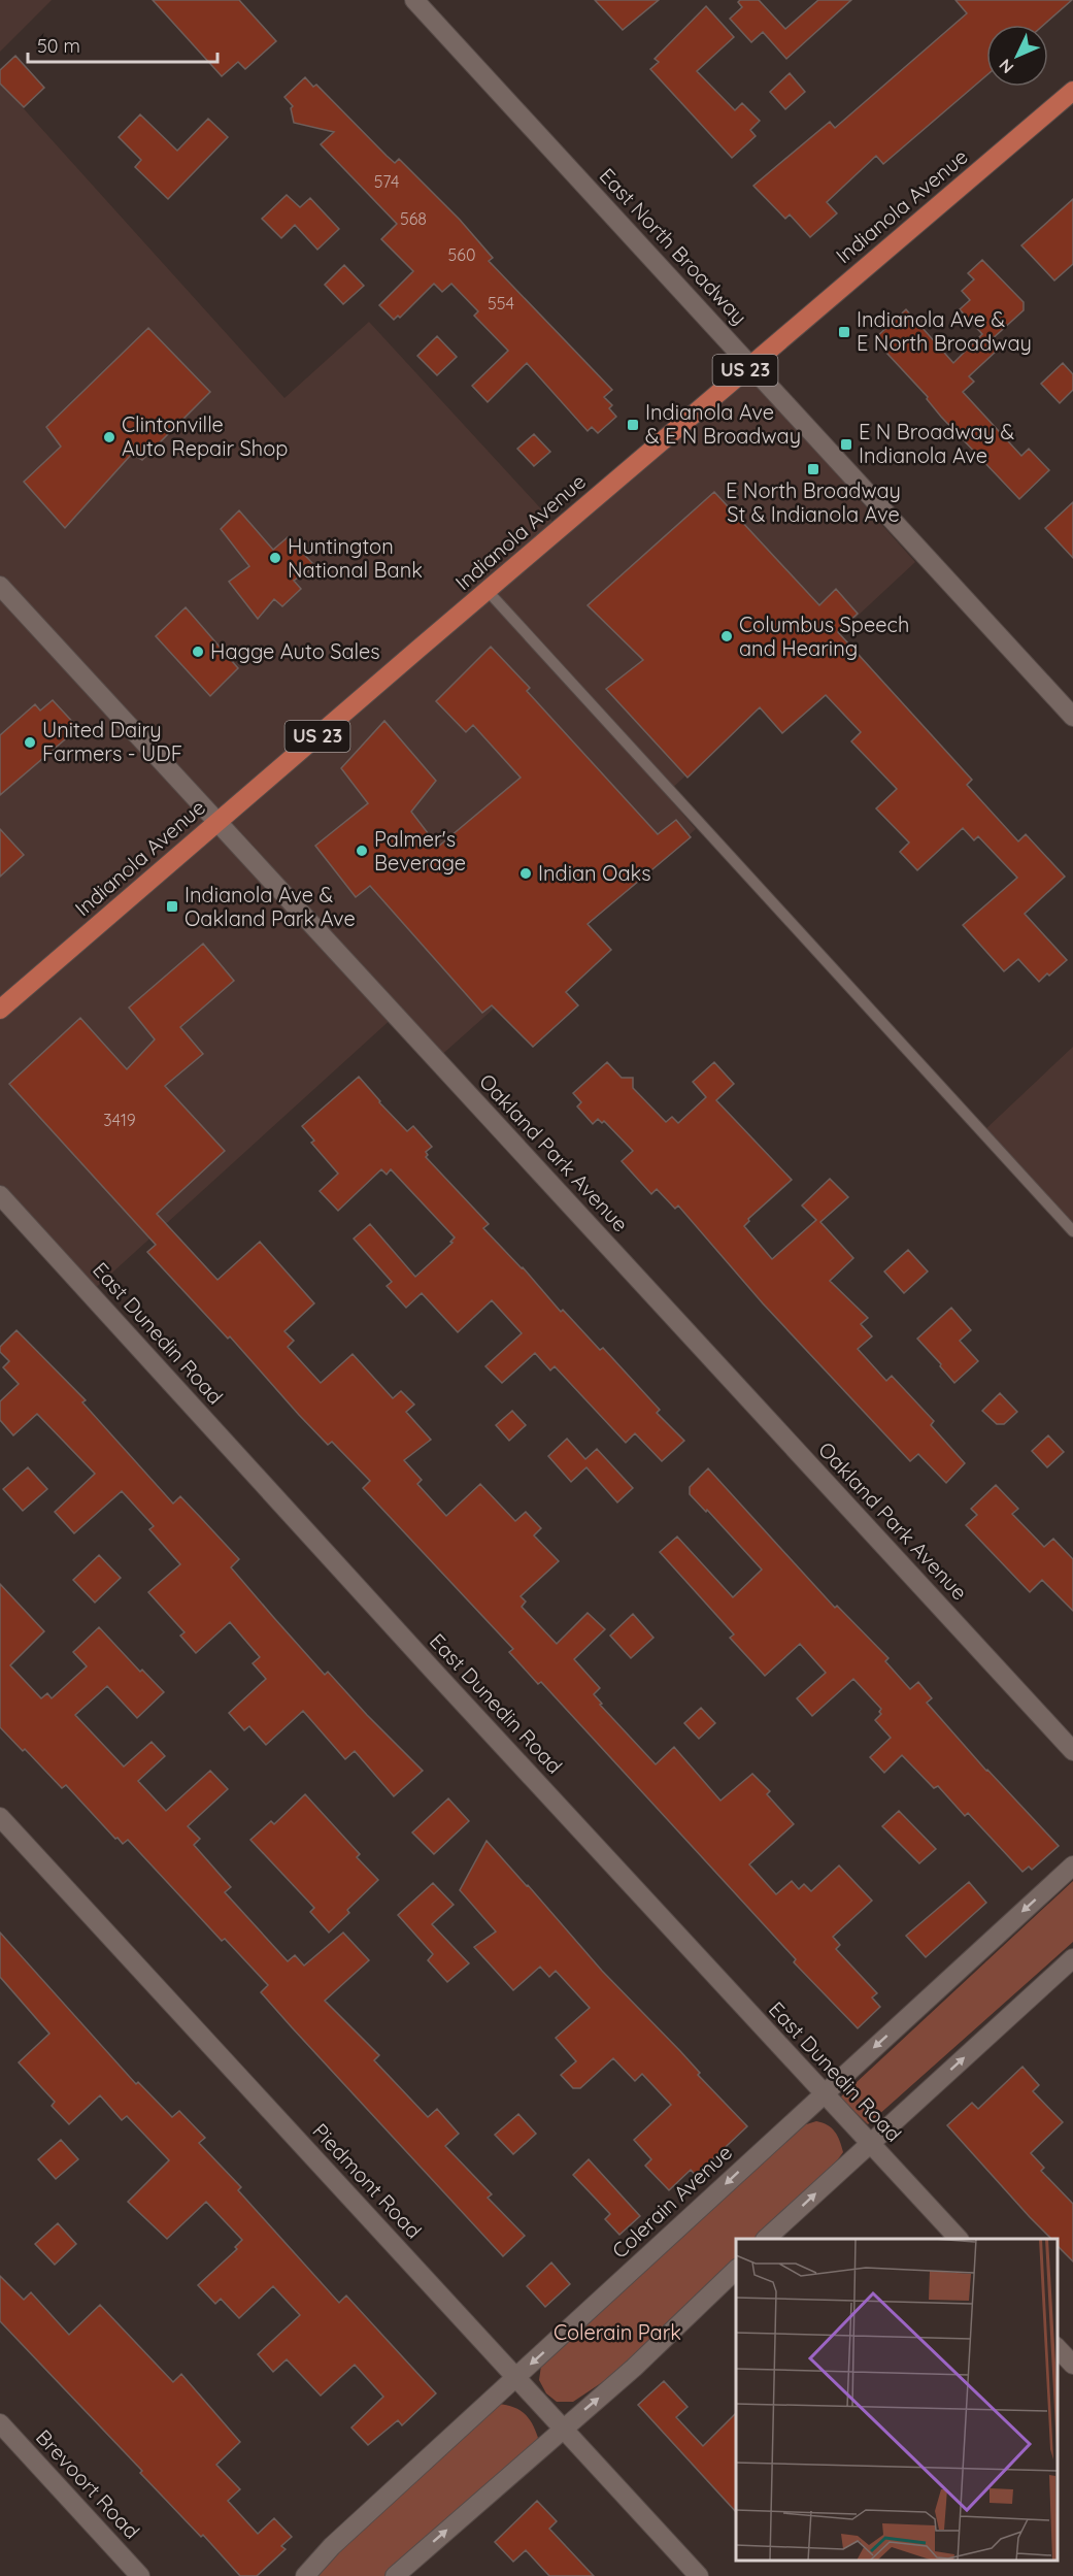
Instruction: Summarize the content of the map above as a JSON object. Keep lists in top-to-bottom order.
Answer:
{
  "streets": {
    "main road": ["Indianola Avenue", "US 23"],
    "street": [
      "East North Broadway",
      "Oakland Park Avenue",
      "East Dunedin Road",
      "Piedmont Road",
      "Colerain Avenue",
      "Brevoort Road"
    ]
  },
  "crossings": [
    ["Indianola Avenue", "East North Broadway"],
    ["Indianola Avenue", "Oakland Park Avenue"],
    ["East Dunedin Road", "Colerain Avenue"],
    ["Piedmont Road", "Colerain Avenue"]
  ],
  "parks": ["Colerain Park"],
  "places": {
    "transit": [
      "Indianola Ave & E North Broadway",
      "Indianola Ave & E N Broadway",
      "E N Broadway & Indianola Ave",
      "E North Broadway St & Indianola Ave",
      "Indianola Ave & Oakland Park Ave"
    ],
    "other": [
      "Clintonville Auto Repair Shop",
      "Huntington National Bank",
      "Columbus Speech and Hearing",
      "Hagge Auto Sales",
      "United Dairy Farmers - UDF",
      "Palmer's Beverage",
      "Indian Oaks"
    ]
  },
  "house_numbers": [
    "574",
    "568",
    "560",
    "554",
    "3419"
  ],
  "scale_bar": "50 m",
  "north": "bottom left"
}
